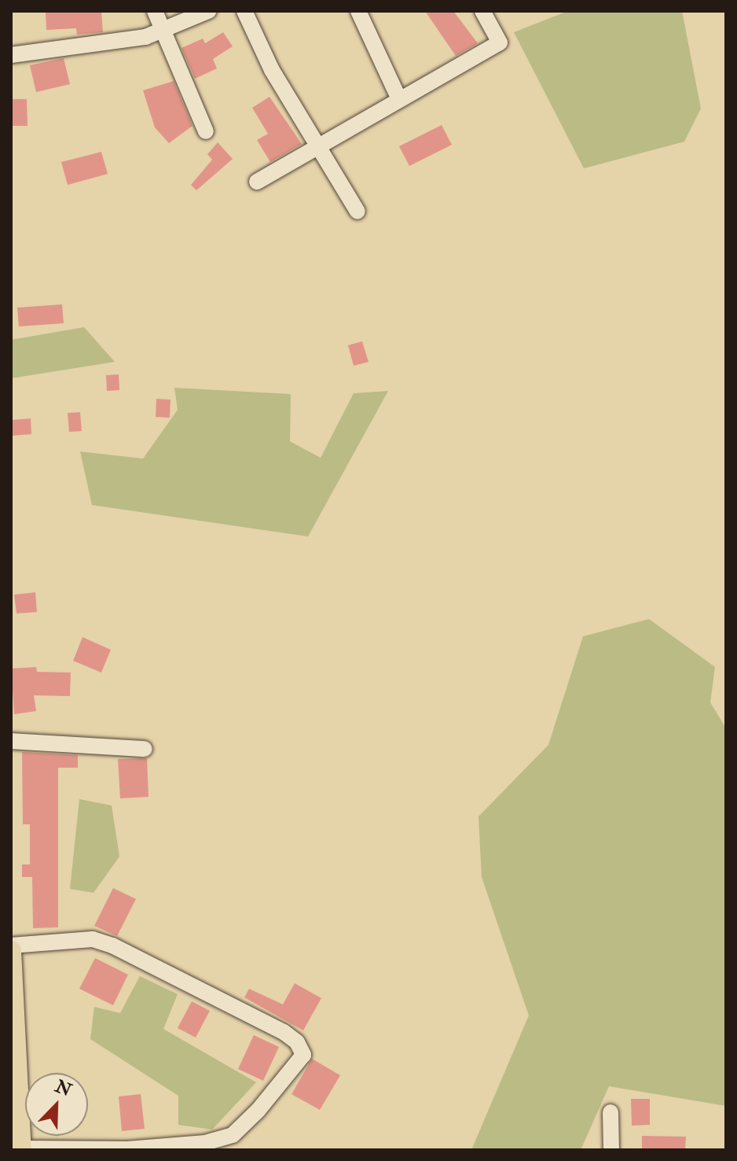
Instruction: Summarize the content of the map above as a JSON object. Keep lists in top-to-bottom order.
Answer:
{
  "north": "top right"
}
